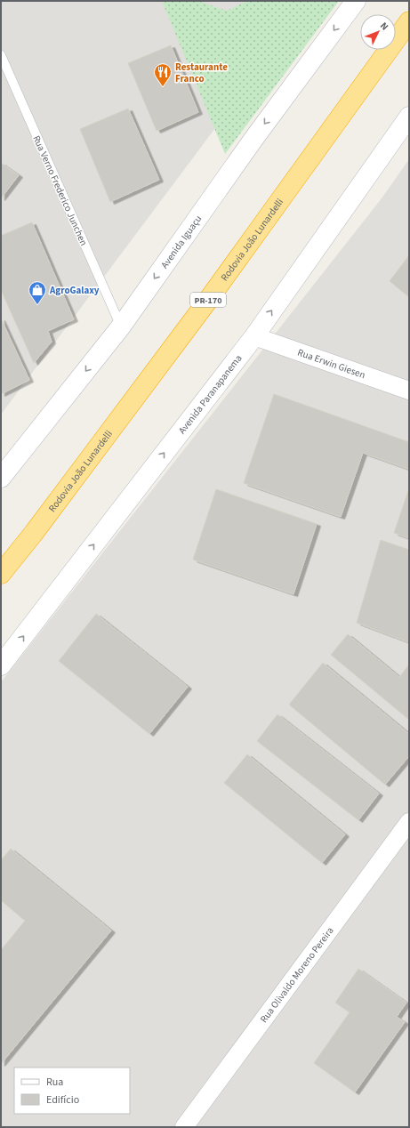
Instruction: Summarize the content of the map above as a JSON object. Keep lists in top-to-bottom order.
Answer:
{
  "streets": {
    "highway": ["Rodovia João Lunardelli", "PR-170"],
    "street": [
      "Avenida Iguaçu",
      "Rua Erwin Giesen",
      "Avenida Paranapanema",
      "Rua Olivaldo Moreno Pereira"
    ],
    "lane": ["Rua Verno Frederico Junchen"]
  },
  "crossings": [
    ["Rua Verno Frederico Junchen", "Avenida Iguaçu"],
    ["Rua Erwin Giesen", "Avenida Paranapanema"]
  ],
  "one_way": ["Avenida Iguaçu", "Avenida Paranapanema"],
  "places": {
    "restaurant": ["Restaurante Franco"],
    "shop": ["AgroGalaxy"]
  },
  "legend": ["Rua", "Edifício"],
  "north": "top right"
}
